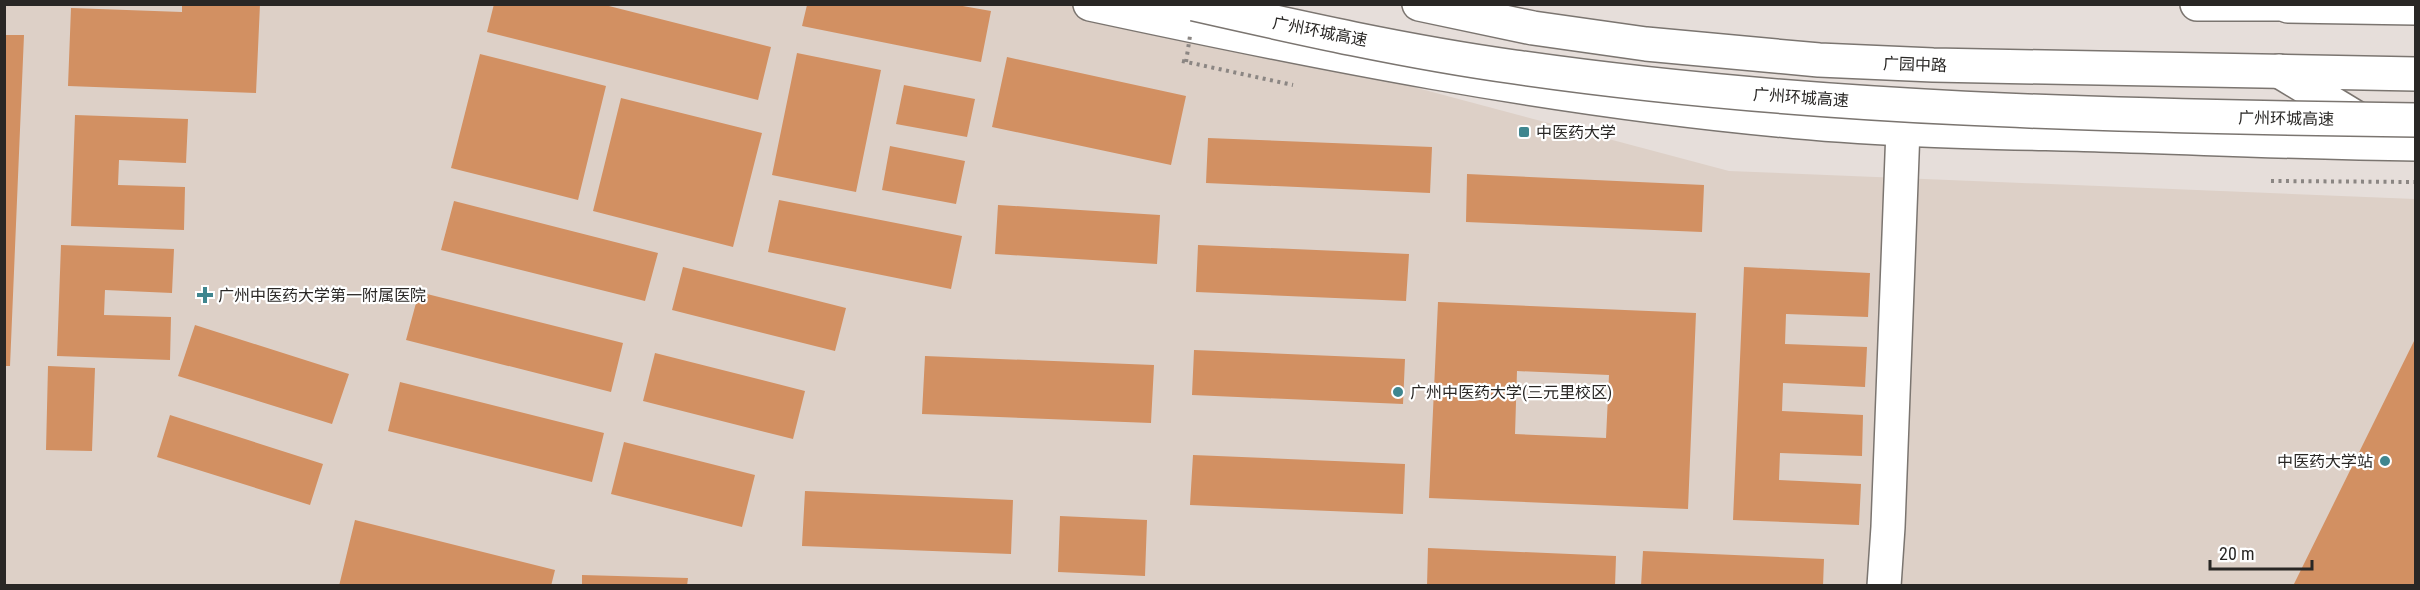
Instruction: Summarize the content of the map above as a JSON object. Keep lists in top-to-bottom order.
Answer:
{
  "streets": {
    "main road": ["广州环城高速", "广园中路"]
  },
  "places": {
    "transit": ["中医药大学"],
    "health": ["广州中医药大学第一附属医院"],
    "other": ["广州中医药大学(三元里校区)", "中医药大学站"]
  },
  "scale_bar": "20 m"
}
